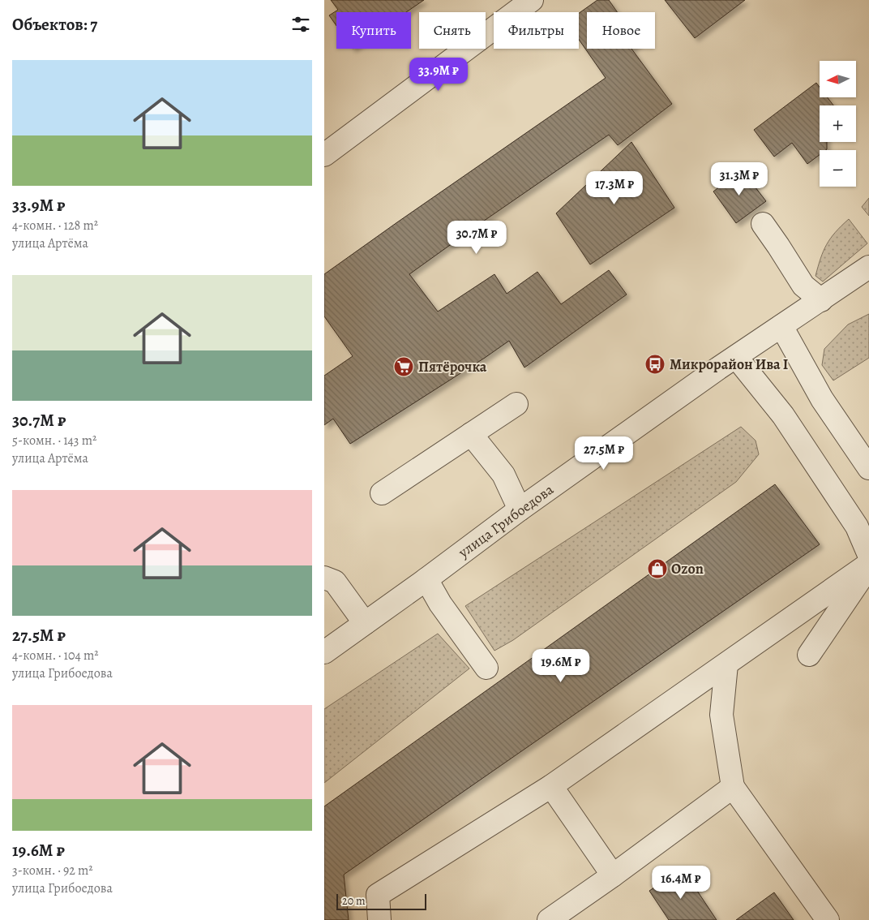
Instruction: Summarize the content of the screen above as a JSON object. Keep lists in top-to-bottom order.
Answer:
{
  "streets": {
    "street": ["улица Грибоедова"]
  },
  "places": {
    "bus stop": ["Микрорайон Ива I"],
    "supermarket": ["Пятёрочка"],
    "shop": ["Ozon"]
  },
  "scale_bar": "20 m",
  "north": "left",
  "page": {
    "heading": "Объектов: 7",
    "chip": [
      "Купить",
      "Снять",
      "Фильтры",
      "Новое"
    ],
    "list": [
      {
        "name": "33.9M ₽",
        "note": "4-комн. · 128 m² · улица Артёма"
      },
      {
        "name": "30.7M ₽",
        "note": "5-комн. · 143 m² · улица Артёма"
      },
      {
        "name": "27.5M ₽",
        "note": "4-комн. · 104 m² · улица Грибоедова"
      },
      {
        "name": "19.6M ₽",
        "note": "3-комн. · 92 m² · улица Грибоедова"
      }
    ],
    "price": [
      "33.9M ₽",
      "31.3M ₽",
      "17.3M ₽",
      "30.7M ₽",
      "27.5M ₽",
      "19.6M ₽",
      "16.4M ₽"
    ],
    "map_buttons": ["+", "−"],
    "scale": "20 m"
  }
}
